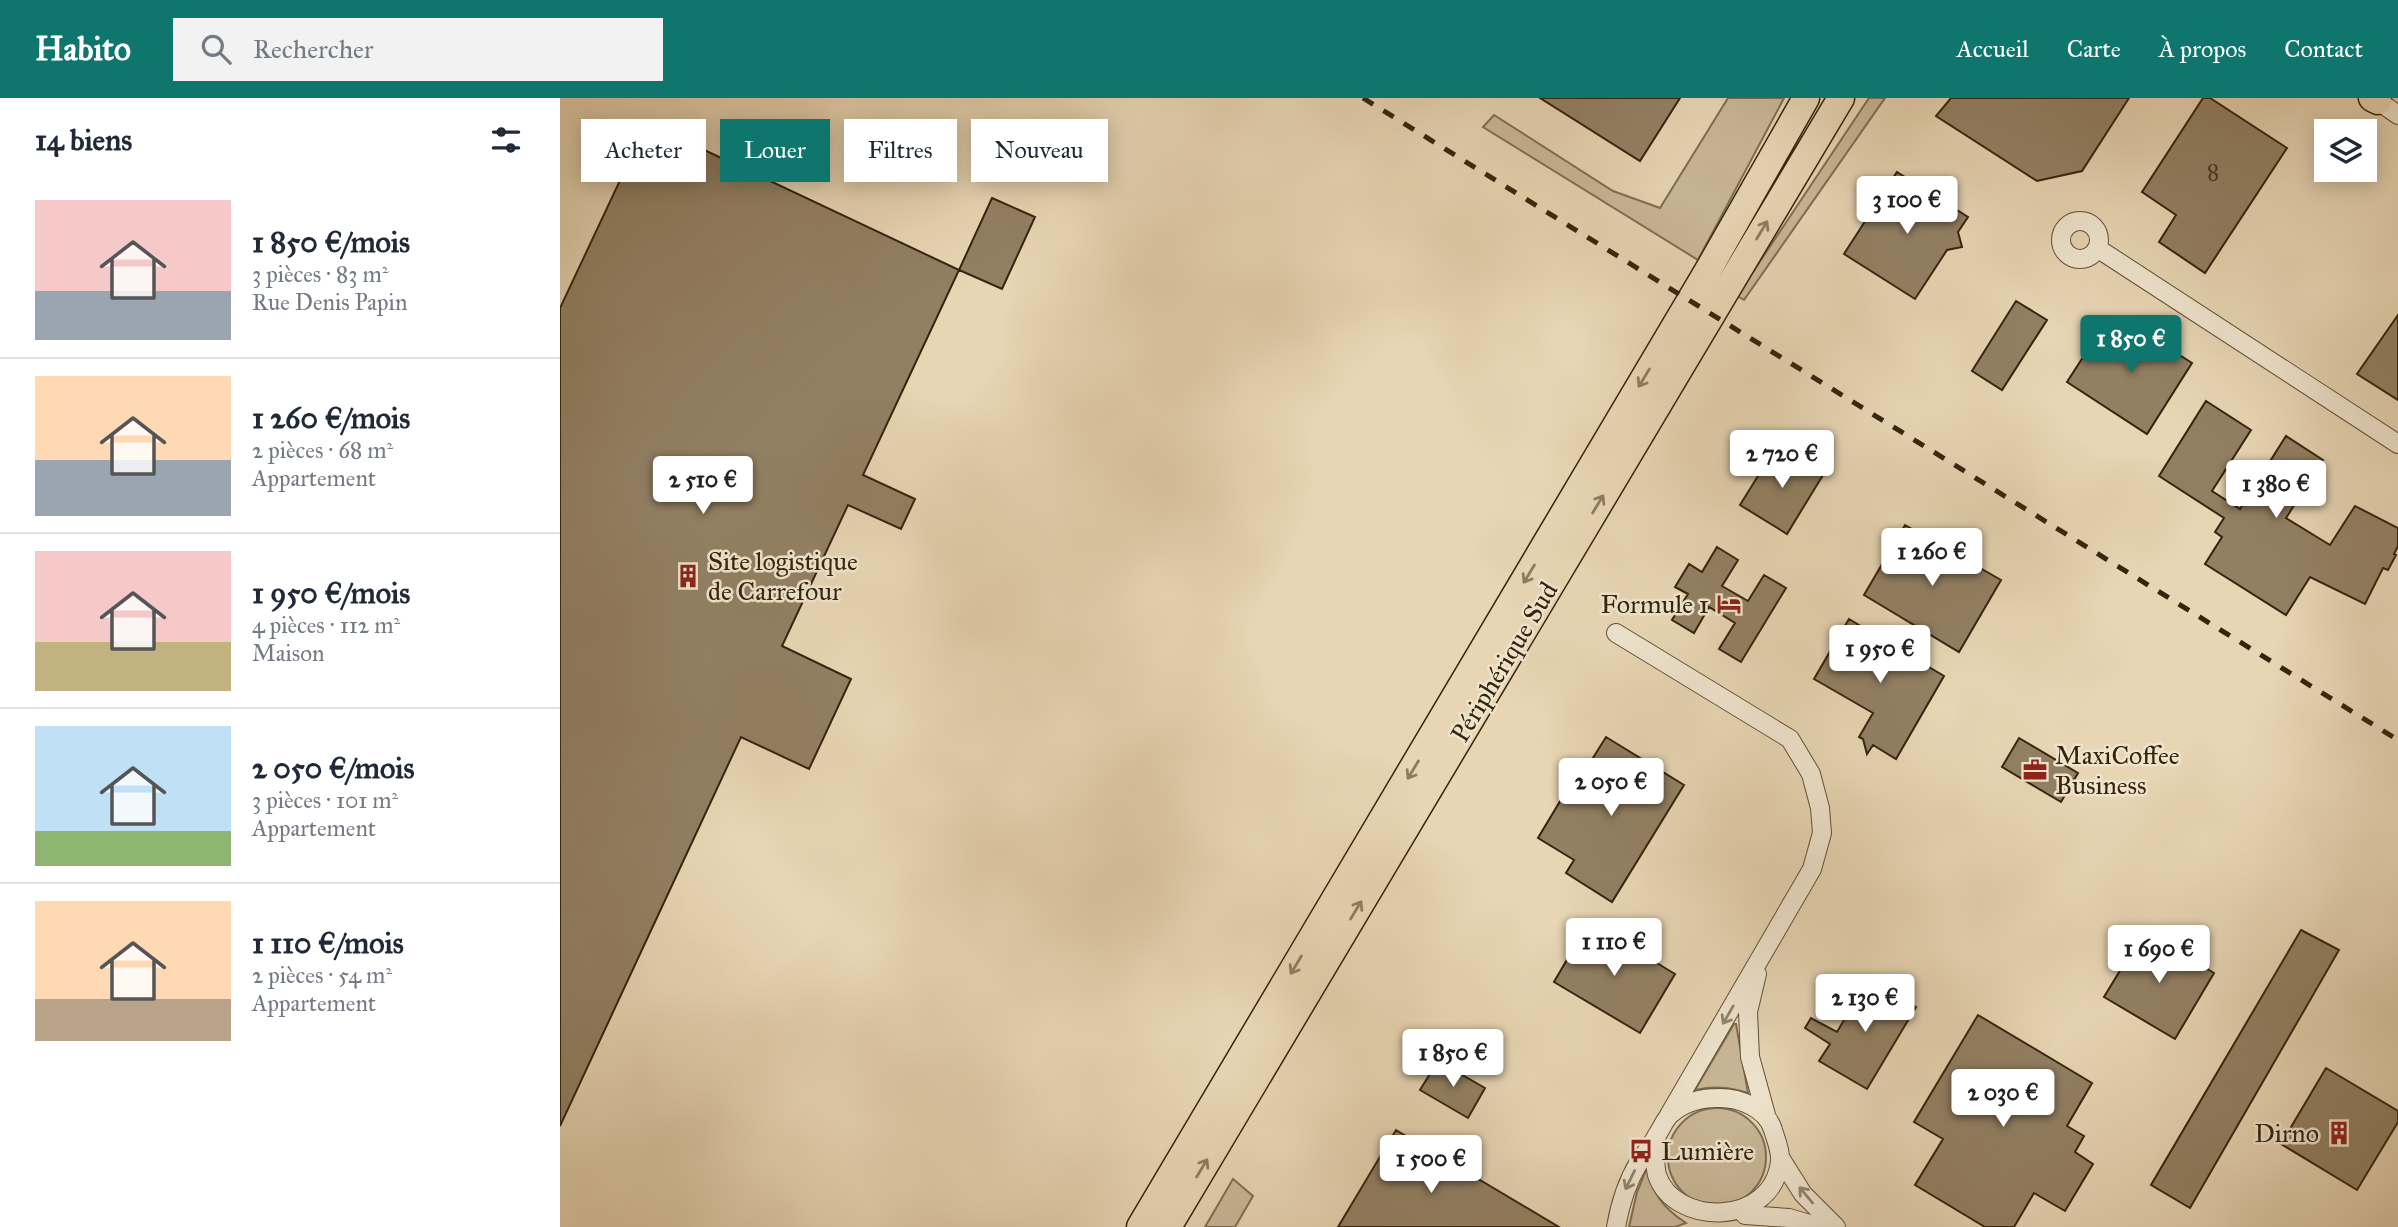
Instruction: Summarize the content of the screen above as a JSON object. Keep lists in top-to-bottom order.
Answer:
{
  "streets": {
    "highway": ["Périphérique Sud"]
  },
  "places": {
    "building": ["Site logistique de Carrefour", "Dirno"],
    "hotel": ["Formule 1"],
    "office": ["MaxiCoffee Business"],
    "bus stop": ["Lumière"]
  },
  "house_numbers": ["8"],
  "page": {
    "header": "Habito",
    "search": "Rechercher",
    "nav": [
      "Accueil",
      "Carte",
      "À propos",
      "Contact"
    ],
    "heading": "14 biens",
    "chip": [
      "Acheter",
      "Louer",
      "Filtres",
      "Nouveau"
    ],
    "price": [
      "3 100 €",
      "1 850 €",
      "2 720 €",
      "2 510 €",
      "1 380 €",
      "1 260 €",
      "1 950 €",
      "2 050 €",
      "1 110 €",
      "1 690 €",
      "2 130 €",
      "1 850 €",
      "2 030 €",
      "1 500 €"
    ],
    "list": [
      {
        "name": "1 850 €/mois",
        "note": "3 pièces · 83 m² · Rue Denis Papin"
      },
      {
        "name": "1 260 €/mois",
        "note": "2 pièces · 68 m² · Appartement"
      },
      {
        "name": "1 950 €/mois",
        "note": "4 pièces · 112 m² · Maison"
      },
      {
        "name": "2 050 €/mois",
        "note": "3 pièces · 101 m² · Appartement"
      },
      {
        "name": "1 110 €/mois",
        "note": "2 pièces · 54 m² · Appartement"
      }
    ]
  }
}
